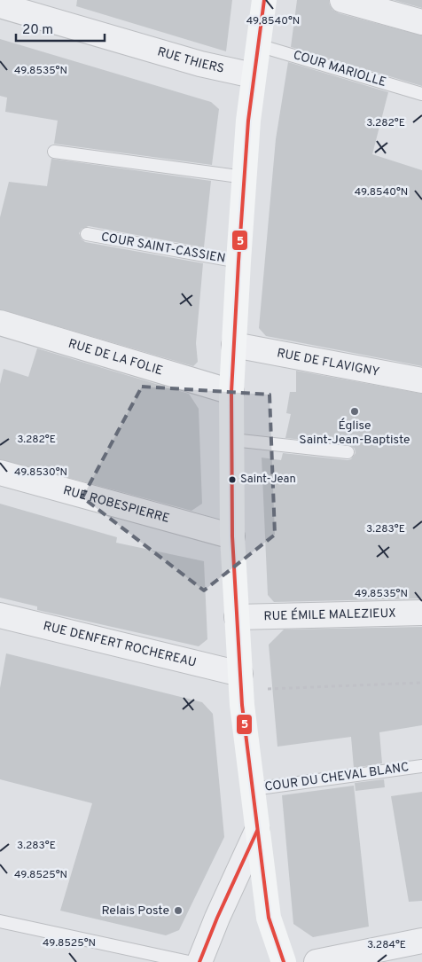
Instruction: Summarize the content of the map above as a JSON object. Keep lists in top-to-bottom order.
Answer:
{
  "streets": {
    "street": [
      "RUE THIERS",
      "RUE DE LA FOLIE",
      "RUE DE FLAVIGNY",
      "RUE ROBESPIERRE",
      "RUE ÉMILE MALEZIEUX",
      "RUE DENFERT ROCHEREAU"
    ],
    "lane": ["COUR MARIOLLE", "COUR SAINT-CASSIEN", "COUR DU CHEVAL BLANC"]
  },
  "places": ["Église Saint-Jean-Baptiste", "Saint-Jean", "Relais Poste"],
  "lines": ["transit line 5"],
  "scale_bar": "20 m",
  "coordinates": [
    "49.8540°N",
    "49.8535°N",
    "3.282°E",
    "49.8530°N",
    "3.283°E",
    "49.8525°N",
    "3.284°E"
  ]
}
